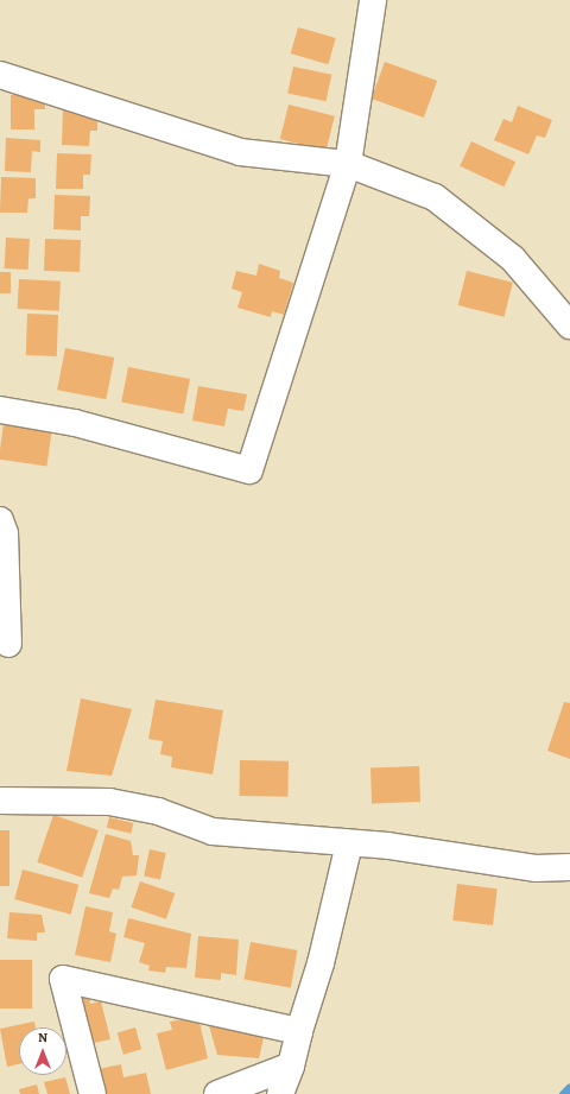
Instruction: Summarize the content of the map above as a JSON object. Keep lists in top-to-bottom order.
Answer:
{
  "north": "top"
}
